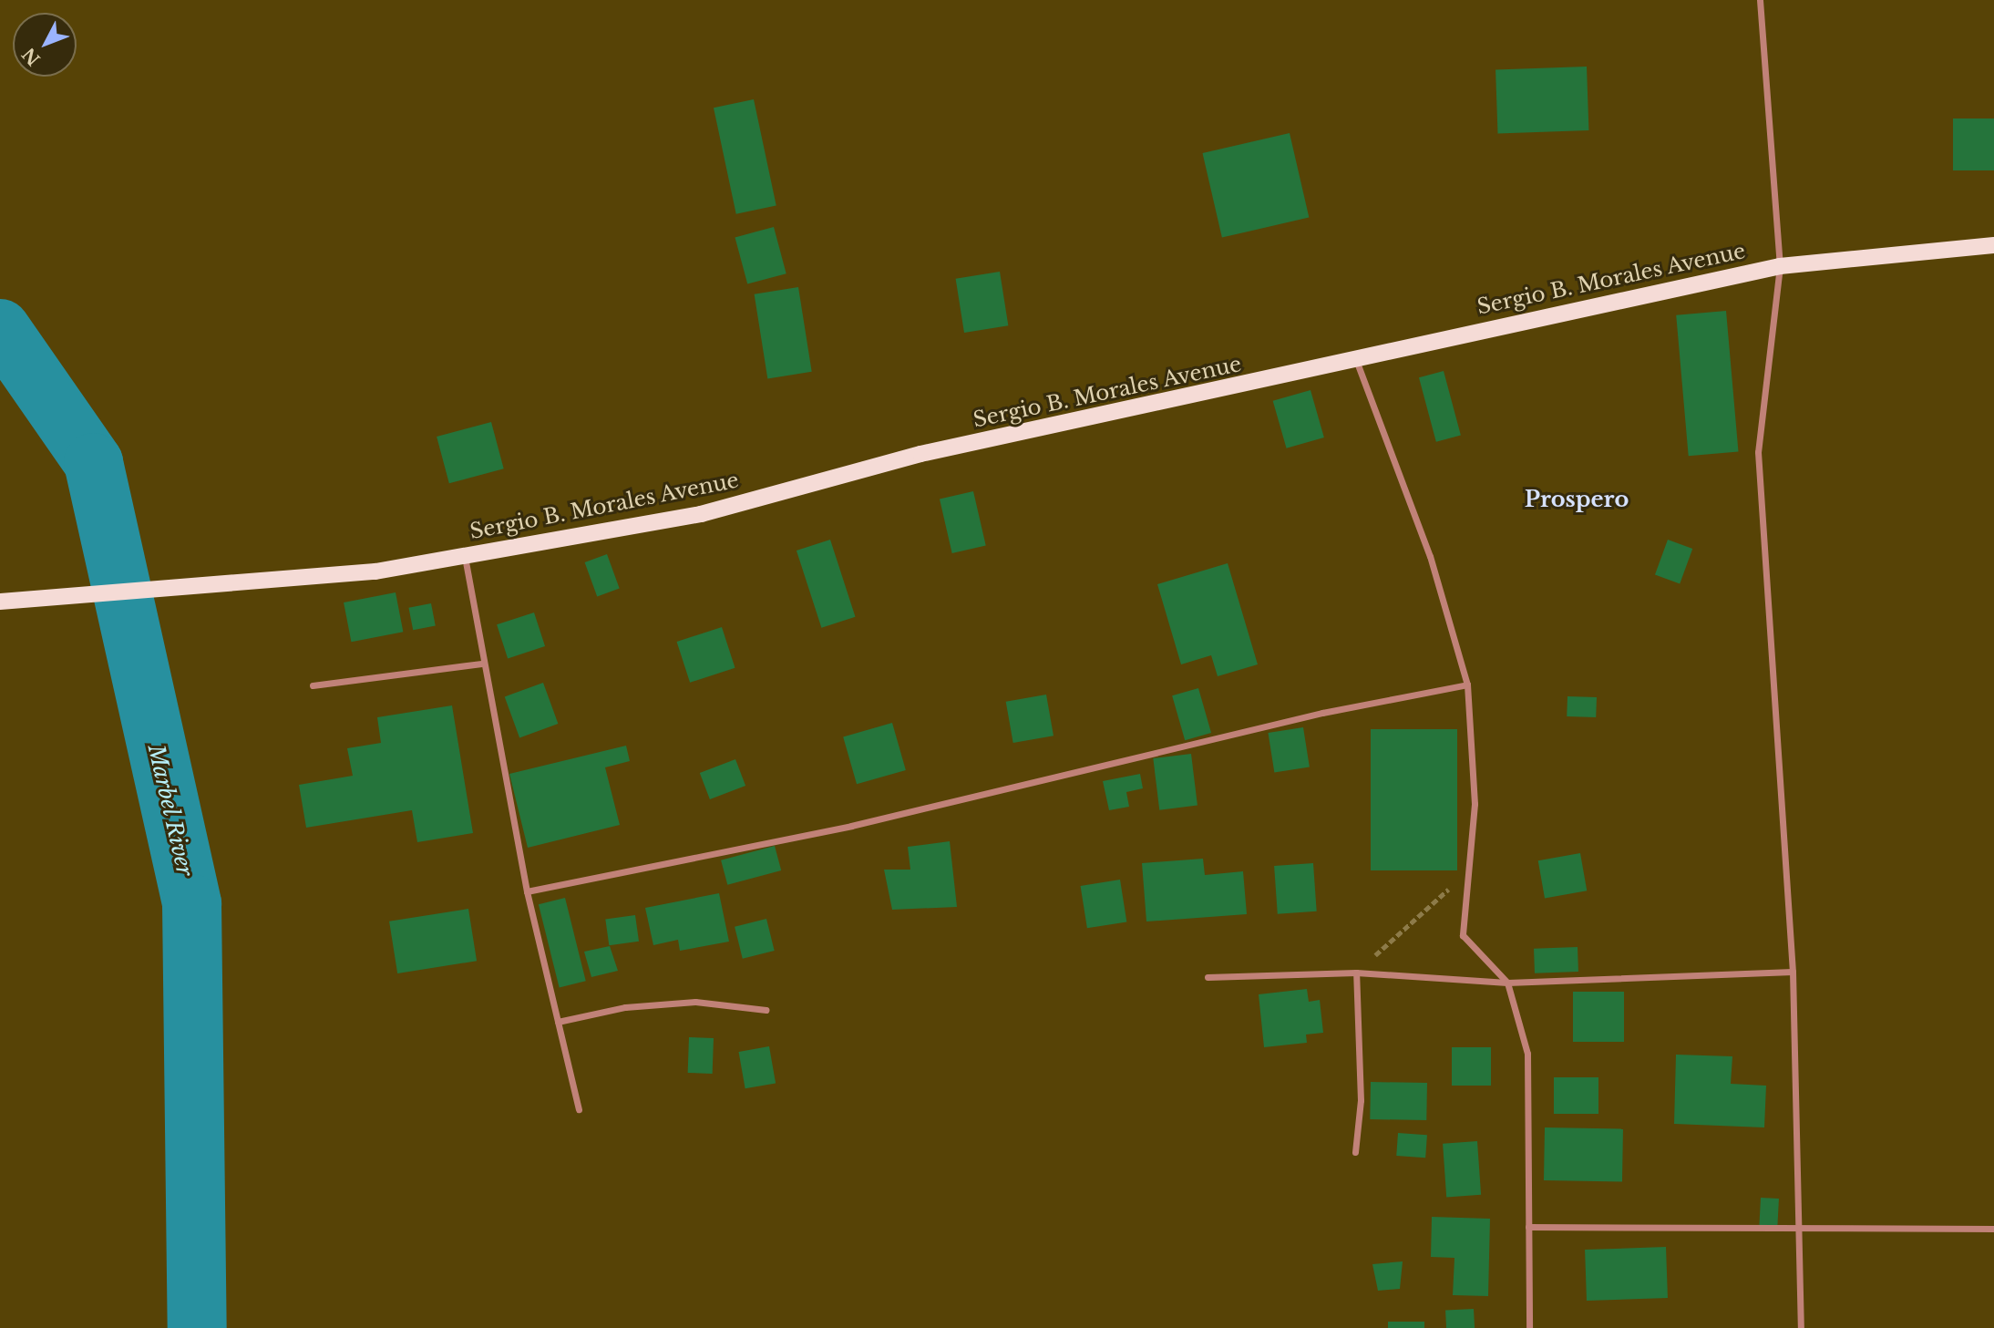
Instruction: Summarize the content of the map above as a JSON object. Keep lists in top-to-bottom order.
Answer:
{
  "streets": {
    "main road": ["Sergio B. Morales Avenue"]
  },
  "districts": ["Prospero"],
  "water": ["Marbel River"],
  "north": "bottom left"
}
